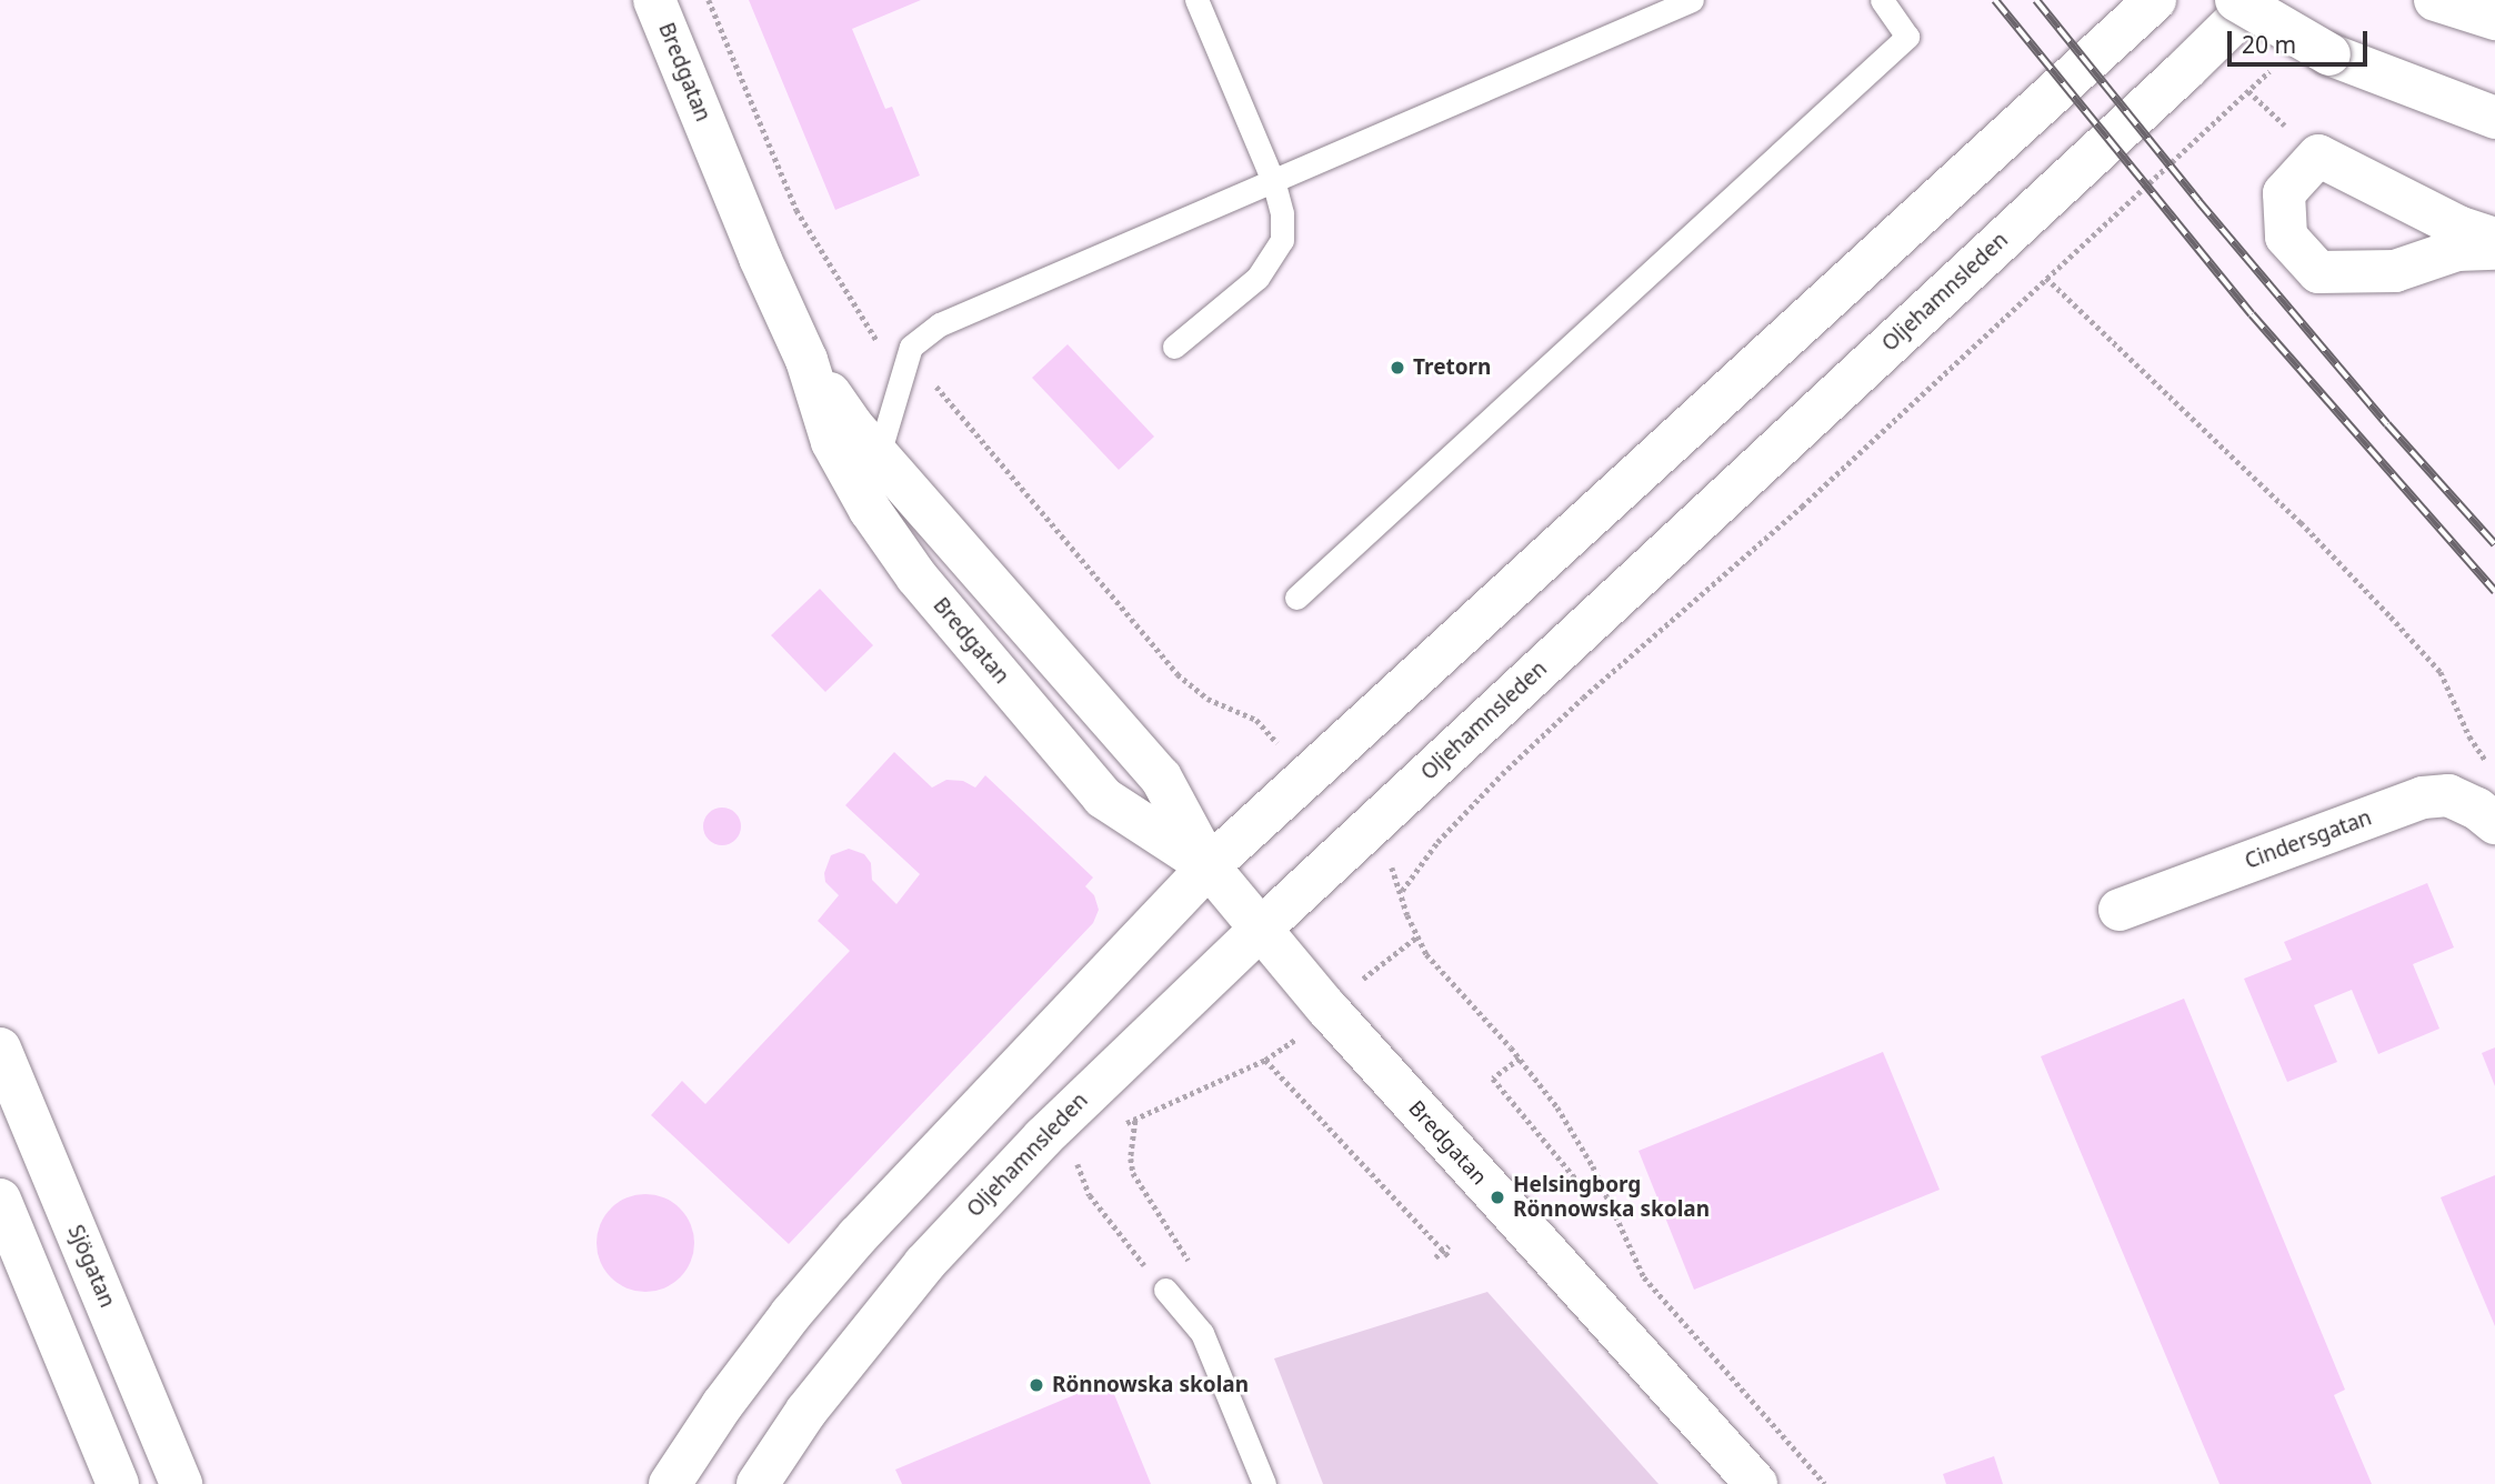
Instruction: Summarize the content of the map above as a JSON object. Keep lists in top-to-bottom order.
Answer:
{
  "streets": {
    "main road": [
      "Bredgatan",
      "Oljehamnsleden",
      "Cindersgatan",
      "Sjögatan"
    ]
  },
  "crossings": [
    ["Bredgatan", "Oljehamnsleden"]
  ],
  "places": ["Tretorn", "Helsingborg Rönnowska skolan", "Rönnowska skolan"],
  "scale_bar": "20 m"
}
